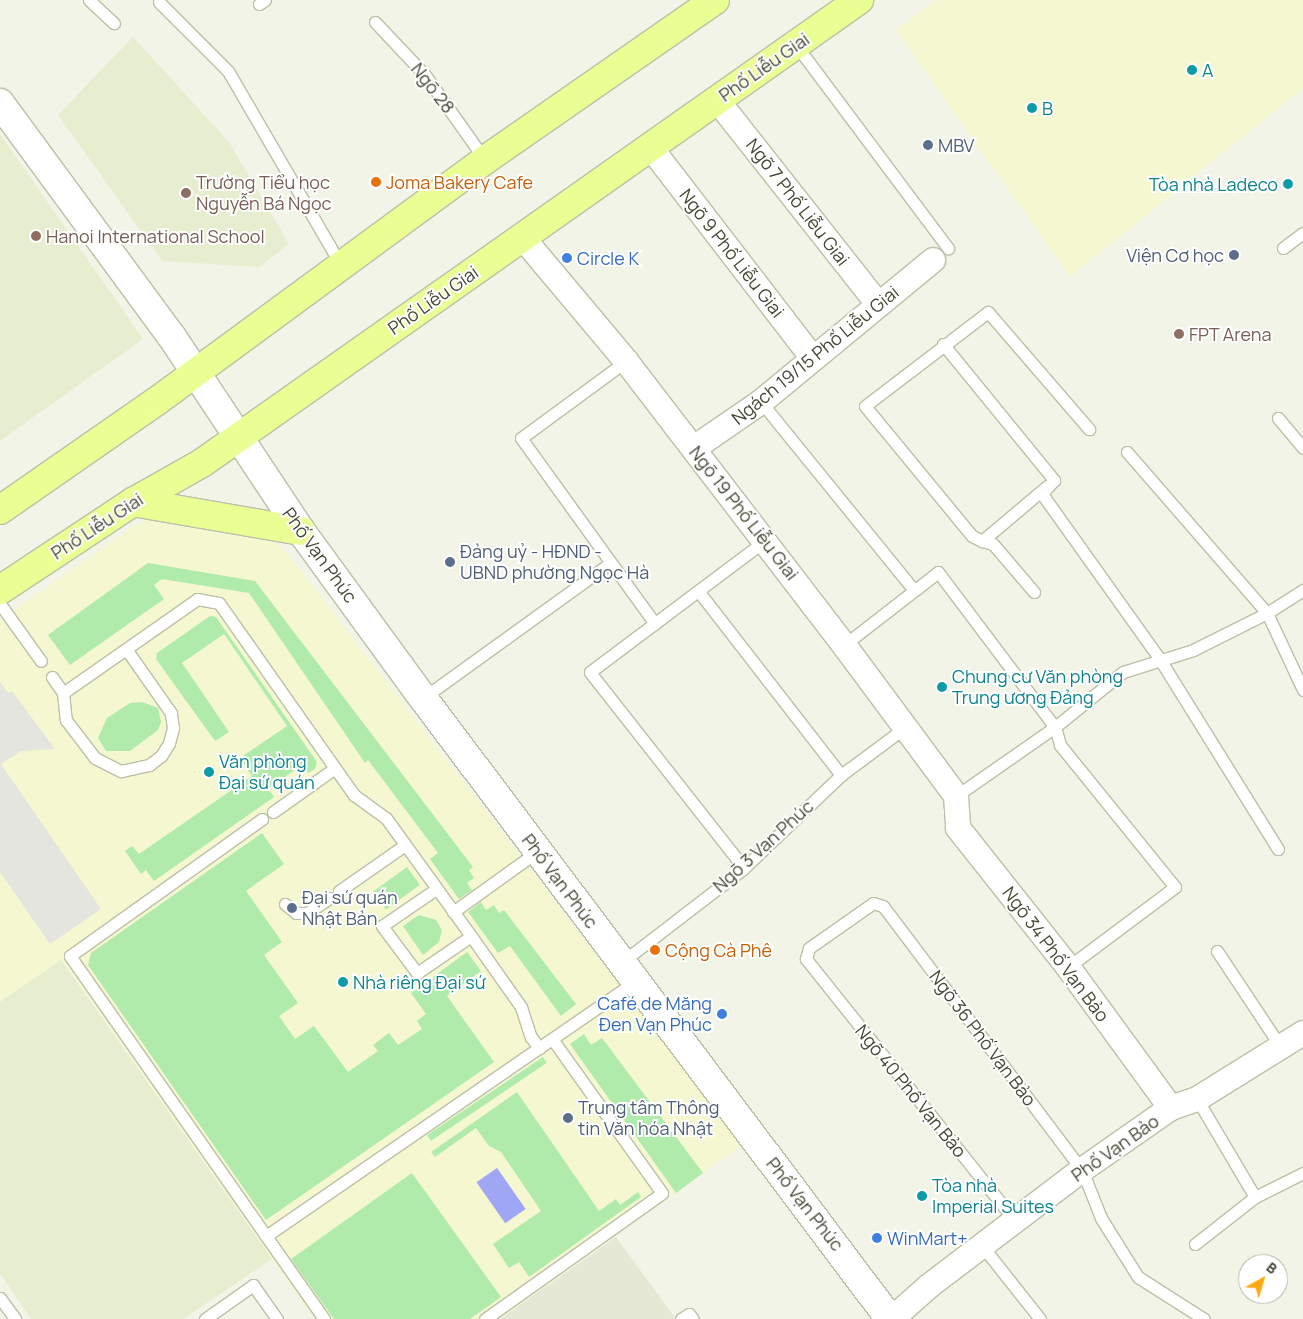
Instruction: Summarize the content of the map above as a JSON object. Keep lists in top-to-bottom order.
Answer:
{
  "streets": {
    "main road": ["Phố Liễu Giai"],
    "street": [
      "Ngõ 7 Phố Liễu Giai",
      "Ngõ 9 Phố Liễu Giai",
      "Ngách 19/15 Phố Liễu Giai",
      "Ngõ 19 Phố Liễu Giai",
      "Phố Vạn Phúc",
      "Ngõ 34 Phố Vạn Bảo",
      "Phố Vạn Bảo"
    ],
    "lane": [
      "Ngõ 28",
      "Ngõ 3 Vạn Phúc",
      "Ngõ 36 Phố Vạn Bảo",
      "Ngõ 40 Phố Vạn Bảo"
    ]
  },
  "crossings": [
    ["Phố Liễu Giai", "Ngõ 7 Phố Liễu Giai"],
    ["Phố Liễu Giai", "Ngõ 9 Phố Liễu Giai"],
    ["Phố Liễu Giai", "Ngõ 19 Phố Liễu Giai"],
    ["Phố Liễu Giai", "Phố Vạn Phúc"],
    ["Ngõ 7 Phố Liễu Giai", "Ngách 19/15 Phố Liễu Giai"],
    ["Ngõ 9 Phố Liễu Giai", "Ngách 19/15 Phố Liễu Giai"],
    ["Ngách 19/15 Phố Liễu Giai", "Ngõ 19 Phố Liễu Giai"],
    ["Ngõ 19 Phố Liễu Giai", "Ngõ 3 Vạn Phúc"],
    ["Ngõ 19 Phố Liễu Giai", "Ngõ 34 Phố Vạn Bảo"],
    ["Phố Vạn Phúc", "Ngõ 3 Vạn Phúc"],
    ["Phố Vạn Phúc", "Phố Vạn Bảo"],
    ["Ngõ 34 Phố Vạn Bảo", "Phố Vạn Bảo"],
    ["Ngõ 36 Phố Vạn Bảo", "Ngõ 40 Phố Vạn Bảo"],
    ["Ngõ 36 Phố Vạn Bảo", "Phố Vạn Bảo"],
    ["Ngõ 40 Phố Vạn Bảo", "Phố Vạn Bảo"]
  ],
  "places": [
    "A",
    "B",
    "MBV",
    "Joma Bakery Cafe",
    "Tòa nhà Ladeco",
    "Trường Tiểu học Nguyễn Bá Ngọc",
    "Hanoi International School",
    "Viện Cơ học",
    "Circle K",
    "FPT Arena",
    "Đảng uỷ - HĐND - UBND phường Ngọc Hà",
    "Chung cư Văn phòng Trung ương Đảng",
    "Văn phòng Đại sứ quán",
    "Đại sứ quán Nhật Bản",
    "Cộng Cà Phê",
    "Nhà riêng Đại sứ",
    "Café de Măng Đen Vạn Phúc",
    "Trung tâm Thông tin Văn hóa Nhật",
    "Tòa nhà Imperial Suites",
    "WinMart+"
  ],
  "north": "top right"
}
